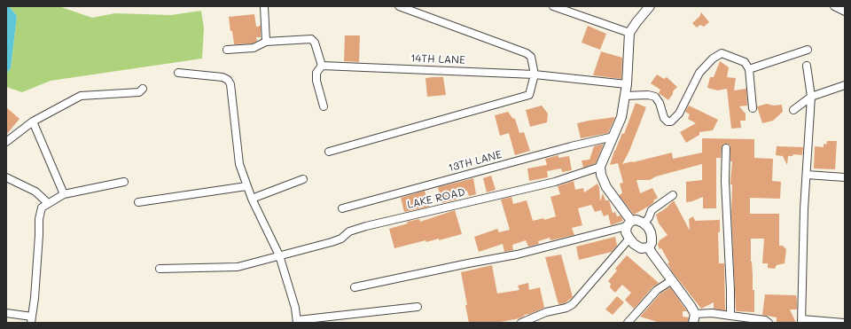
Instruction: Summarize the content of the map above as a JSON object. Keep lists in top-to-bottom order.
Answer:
{
  "streets": {
    "street": ["14TH LANE", "13TH LANE", "LAKE ROAD"]
  }
}
